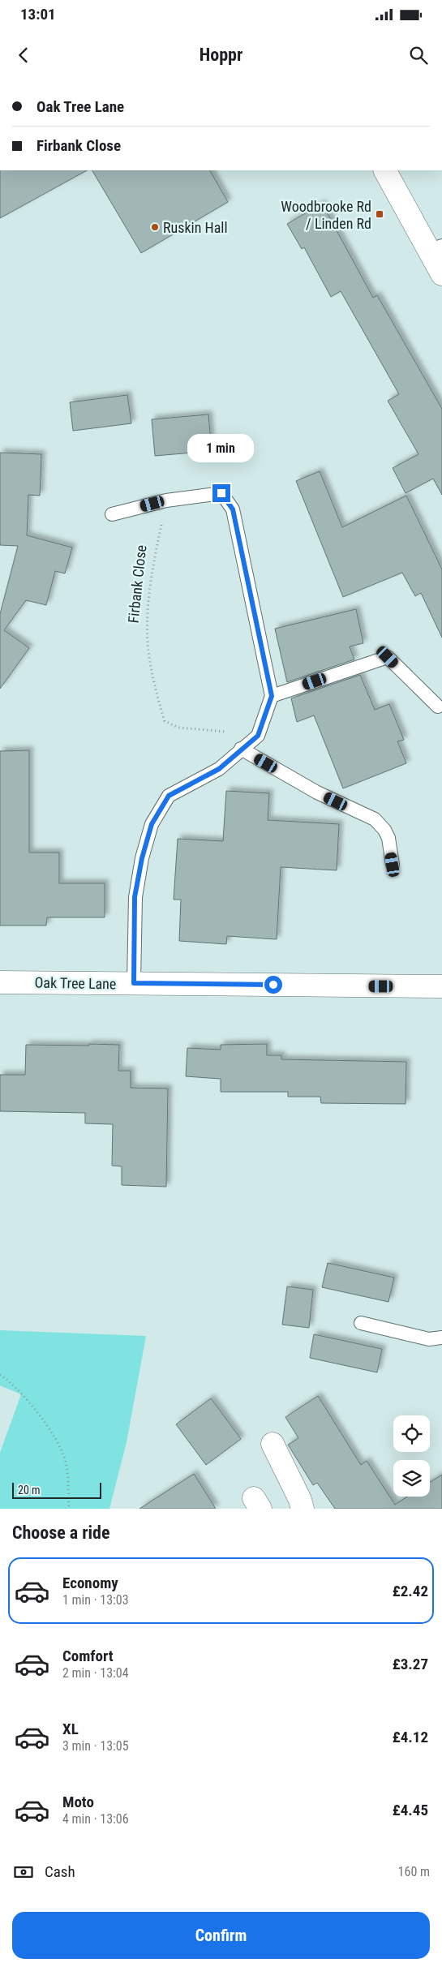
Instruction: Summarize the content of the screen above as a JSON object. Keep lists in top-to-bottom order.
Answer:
{
  "streets": {
    "street": ["Oak Tree Lane"],
    "path": ["Firbank Close"]
  },
  "places": {
    "transit": ["Woodbrooke Rd / Linden Rd"],
    "other": ["Ruskin Hall"]
  },
  "scale_bar": "20 m",
  "page": {
    "status": "13:01",
    "header": "Hoppr",
    "banner": ["Oak Tree Lane", "Firbank Close"],
    "bubble": "1 min",
    "scale": "20 m",
    "heading": "Choose a ride",
    "list": [
      {
        "name": "Economy",
        "note": "1 min · 13:03",
        "value": "£2.42"
      },
      {
        "name": "Comfort",
        "note": "2 min · 13:04",
        "value": "£3.27"
      },
      {
        "name": "XL",
        "note": "3 min · 13:05",
        "value": "£4.12"
      },
      {
        "name": "Moto",
        "note": "4 min · 13:06",
        "value": "£4.45"
      }
    ],
    "pay": ["Cash", "160 m"],
    "buttons": "Confirm"
  }
}
